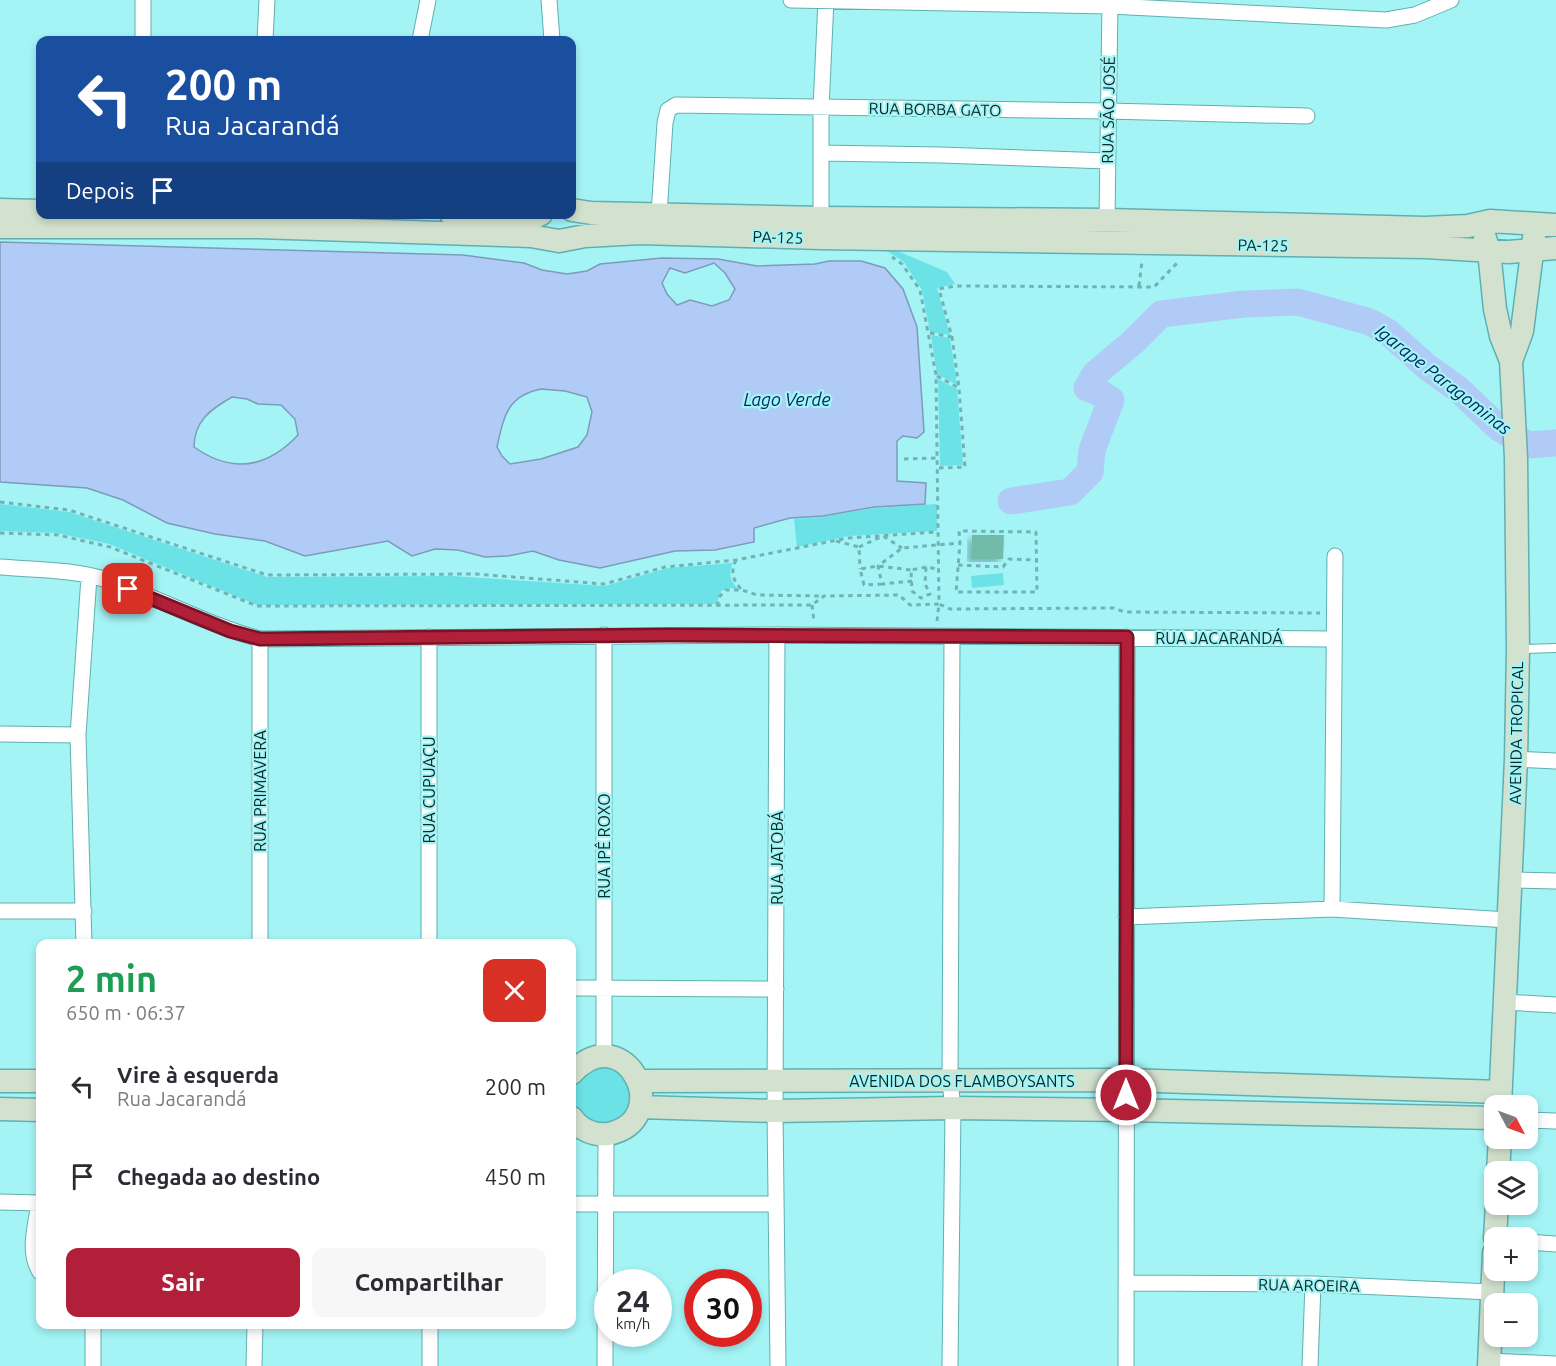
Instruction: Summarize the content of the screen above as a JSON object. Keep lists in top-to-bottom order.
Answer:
{
  "streets": {
    "street": [
      "RUA BORBA GATO",
      "RUA SÃO JOSÉ",
      "PA-125",
      "RUA JACARANDÁ",
      "AVENIDA TROPICAL",
      "RUA CUPUAÇU",
      "RUA PRIMAVERA",
      "RUA IPÊ ROXO",
      "RUA JATOBÁ",
      "AVENIDA DOS FLAMBOYSANTS",
      "RUA AROEIRA"
    ]
  },
  "crossings": [
    ["RUA BORBA GATO", "RUA SÃO JOSÉ"],
    ["RUA BORBA GATO", "PA-125"],
    ["RUA SÃO JOSÉ", "PA-125"],
    ["RUA JACARANDÁ", "RUA CUPUAÇU"],
    ["RUA JACARANDÁ", "RUA PRIMAVERA"],
    ["RUA JACARANDÁ", "RUA IPÊ ROXO"],
    ["RUA JACARANDÁ", "RUA JATOBÁ"],
    ["RUA JATOBÁ", "AVENIDA DOS FLAMBOYSANTS"]
  ],
  "water": ["Igarape Paragominas", "Lago Verde"],
  "north": "bottom right",
  "page": {
    "turn": ["200 m", "Rua Jacarandá"],
    "then": "Depois",
    "heading": ["2 min", "650 m · 06:37"],
    "list": [
      {
        "name": "Vire à esquerda",
        "note": "Rua Jacarandá",
        "value": "200 m"
      },
      {
        "name": "Chegada ao destino",
        "value": "450 m"
      }
    ],
    "map_buttons": ["+", "−"],
    "buttons": ["Sair", "Compartilhar"],
    "speed": "24 km/h",
    "limit": "30"
  }
}
